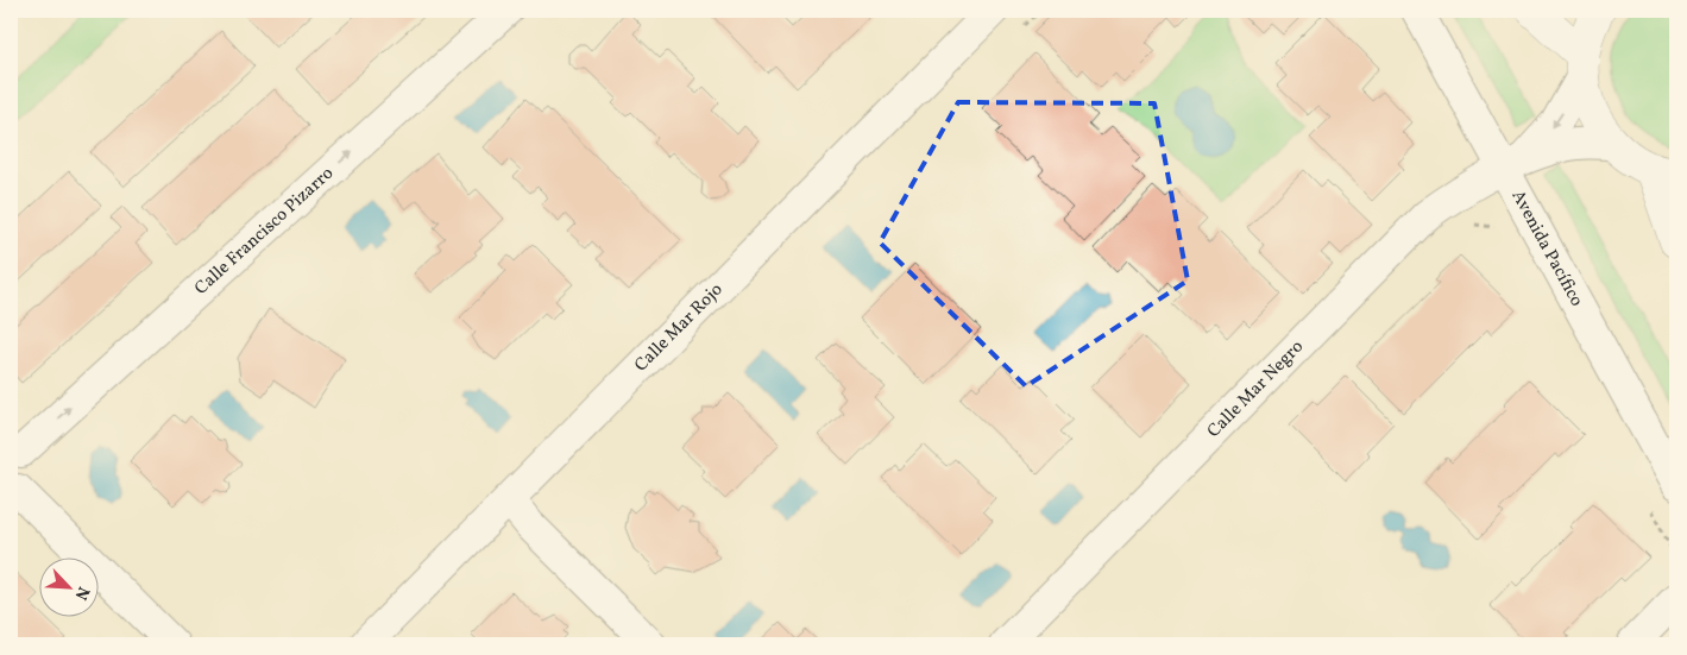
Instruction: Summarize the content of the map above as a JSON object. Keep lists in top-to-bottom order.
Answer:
{
  "streets": {
    "street": [
      "Calle Francisco Pizarro",
      "Avenida Pacífico",
      "Calle Mar Rojo",
      "Calle Mar Negro"
    ]
  },
  "crossings": [
    ["Avenida Pacífico", "Calle Mar Negro"]
  ],
  "one_way": ["Calle Francisco Pizarro"],
  "north": "bottom right"
}
